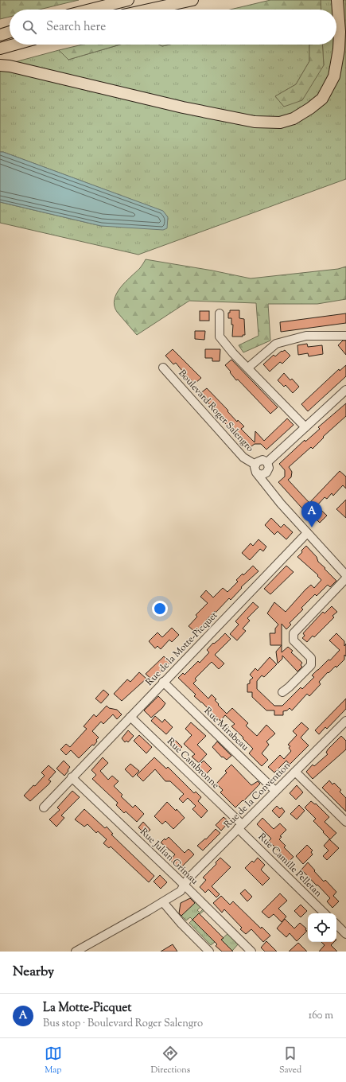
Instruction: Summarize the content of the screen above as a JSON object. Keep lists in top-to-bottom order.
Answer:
{
  "streets": {
    "street": [
      "Boulevard Roger Salengro",
      "Rue de la Motte-Picquet",
      "Rue Mirabeau",
      "Rue Cambronne",
      "Rue de la Convention",
      "Rue Julian Grimau",
      "Rue Camille Pelletan"
    ]
  },
  "crossings": [
    ["Boulevard Roger Salengro", "Rue de la Motte-Picquet"],
    ["Rue de la Motte-Picquet", "Rue Mirabeau"],
    ["Rue de la Motte-Picquet", "Rue Cambronne"],
    ["Rue de la Motte-Picquet", "Rue Julian Grimau"],
    ["Rue Mirabeau", "Rue de la Convention"],
    ["Rue Cambronne", "Rue de la Convention"],
    ["Rue Cambronne", "Rue Camille Pelletan"],
    ["Rue de la Convention", "Rue Julian Grimau"],
    ["Rue de la Convention", "Rue Camille Pelletan"]
  ],
  "page": {
    "search": "Search here",
    "pins": "A",
    "heading": "Nearby",
    "list": [
      {
        "mark": "A",
        "name": "La Motte-Picquet",
        "note": "Bus stop · Boulevard Roger Salengro",
        "value": "160 m"
      }
    ],
    "nav": ["Map", "Directions", "Saved"]
  }
}
